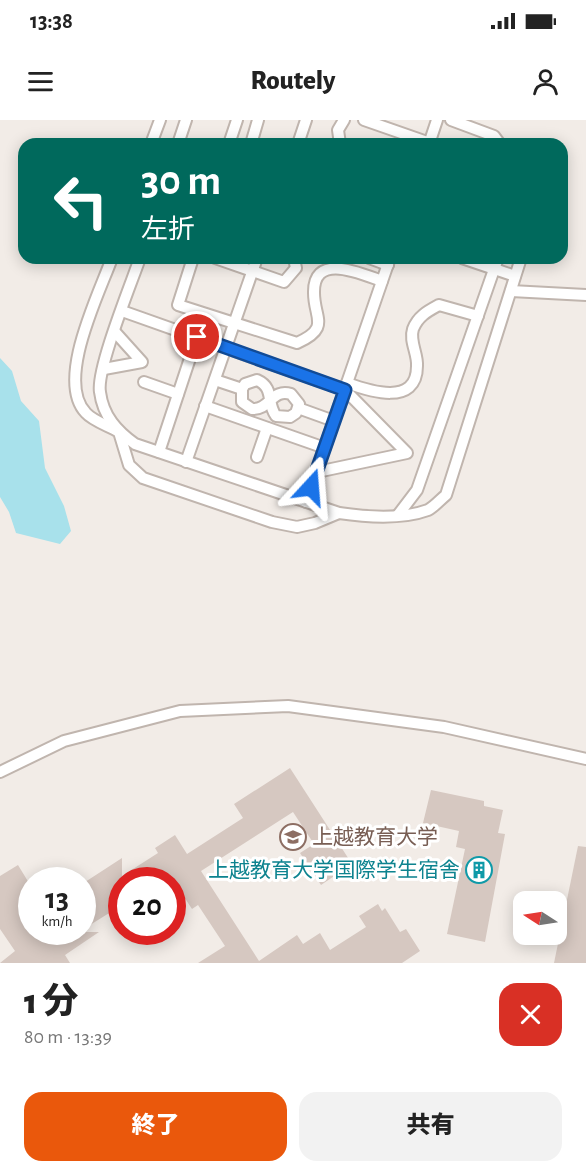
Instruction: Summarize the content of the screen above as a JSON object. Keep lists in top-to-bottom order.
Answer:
{
  "places": {
    "school or university": ["上越教育大学"],
    "building": ["上越教育大学国際学生宿舎"]
  },
  "north": "left",
  "page": {
    "status": "13:38",
    "header": "Routely",
    "turn": ["30 m", "左折"],
    "speed": "13 km/h",
    "limit": "20",
    "heading": ["1 分", "80 m · 13:39"],
    "buttons": ["終了", "共有"]
  }
}
